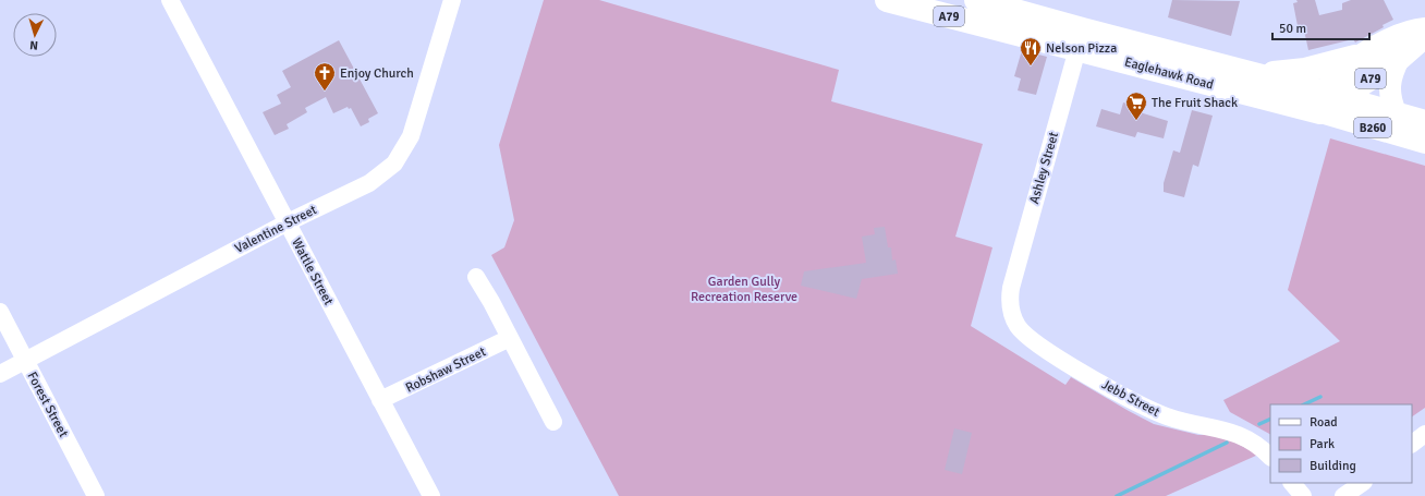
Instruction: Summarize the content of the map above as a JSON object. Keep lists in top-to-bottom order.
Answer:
{
  "streets": {
    "highway": ["A79", "Eaglehawk Road"],
    "main road": ["B260"],
    "street": [
      "Ashley Street",
      "Valentine Street",
      "Wattle Street",
      "Robshaw Street",
      "Jebb Street",
      "Forest Street"
    ]
  },
  "crossings": [
    ["A79", "Eaglehawk Road"],
    ["Eaglehawk Road", "Ashley Street"],
    ["Ashley Street", "Jebb Street"],
    ["Valentine Street", "Wattle Street"],
    ["Valentine Street", "Forest Street"],
    ["Wattle Street", "Robshaw Street"]
  ],
  "parks": ["Garden Gully Recreation Reserve"],
  "places": {
    "restaurant": ["Nelson Pizza"],
    "church": ["Enjoy Church"],
    "supermarket": ["The Fruit Shack"]
  },
  "legend": ["Road", "Park", "Building"],
  "scale_bar": "50 m",
  "north": "bottom"
}
